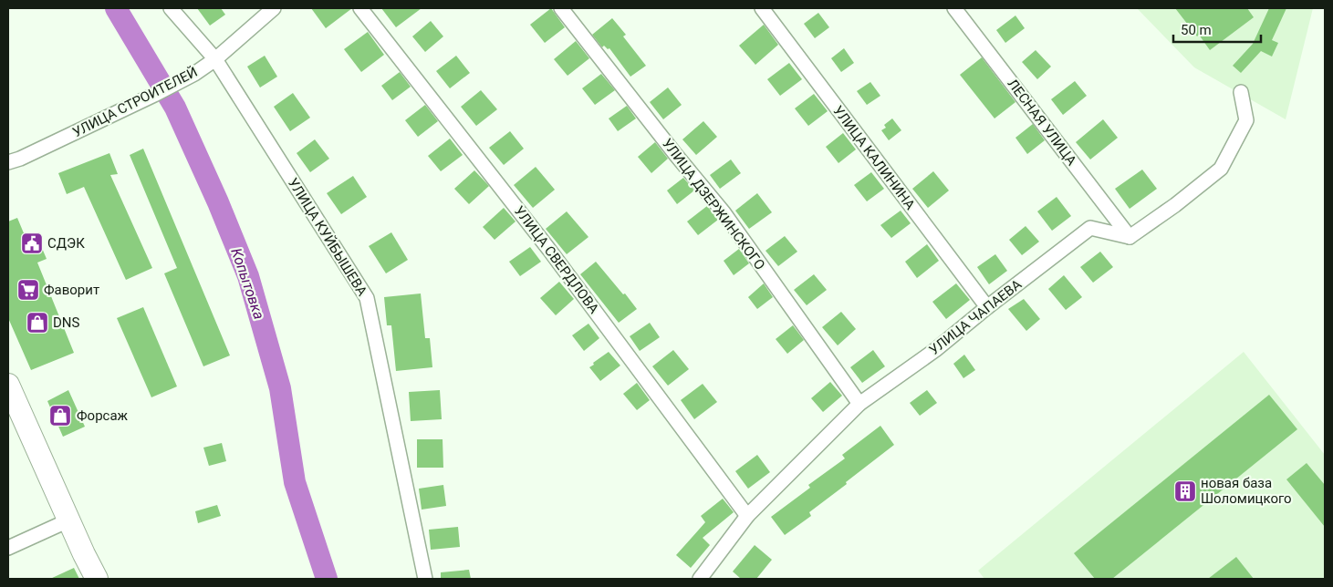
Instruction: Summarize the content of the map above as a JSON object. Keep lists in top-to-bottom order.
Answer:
{
  "streets": {
    "street": [
      "УЛИЦА СТРОИТЕЛЕЙ",
      "ЛЕСНАЯ УЛИЦА",
      "УЛИЦА КАЛИНИНА",
      "УЛИЦА ДЗЕРЖИНСКОГО",
      "УЛИЦА КУЙБЫШЕВА",
      "УЛИЦА СВЕРДЛОВА",
      "УЛИЦА ЧАПАЕВА"
    ]
  },
  "crossings": [
    ["УЛИЦА СТРОИТЕЛЕЙ", "УЛИЦА КУЙБЫШЕВА"],
    ["ЛЕСНАЯ УЛИЦА", "УЛИЦА ЧАПАЕВА"],
    ["УЛИЦА КАЛИНИНА", "УЛИЦА ЧАПАЕВА"],
    ["УЛИЦА ДЗЕРЖИНСКОГО", "УЛИЦА ЧАПАЕВА"],
    ["УЛИЦА СВЕРДЛОВА", "УЛИЦА ЧАПАЕВА"]
  ],
  "water": ["Копытовка"],
  "places": {
    "public building": ["СДЭК"],
    "supermarket": ["Фаворит"],
    "shop": ["DNS", "Форсаж"],
    "building": ["новая база Шоломицкого"]
  },
  "scale_bar": "50 m"
}
